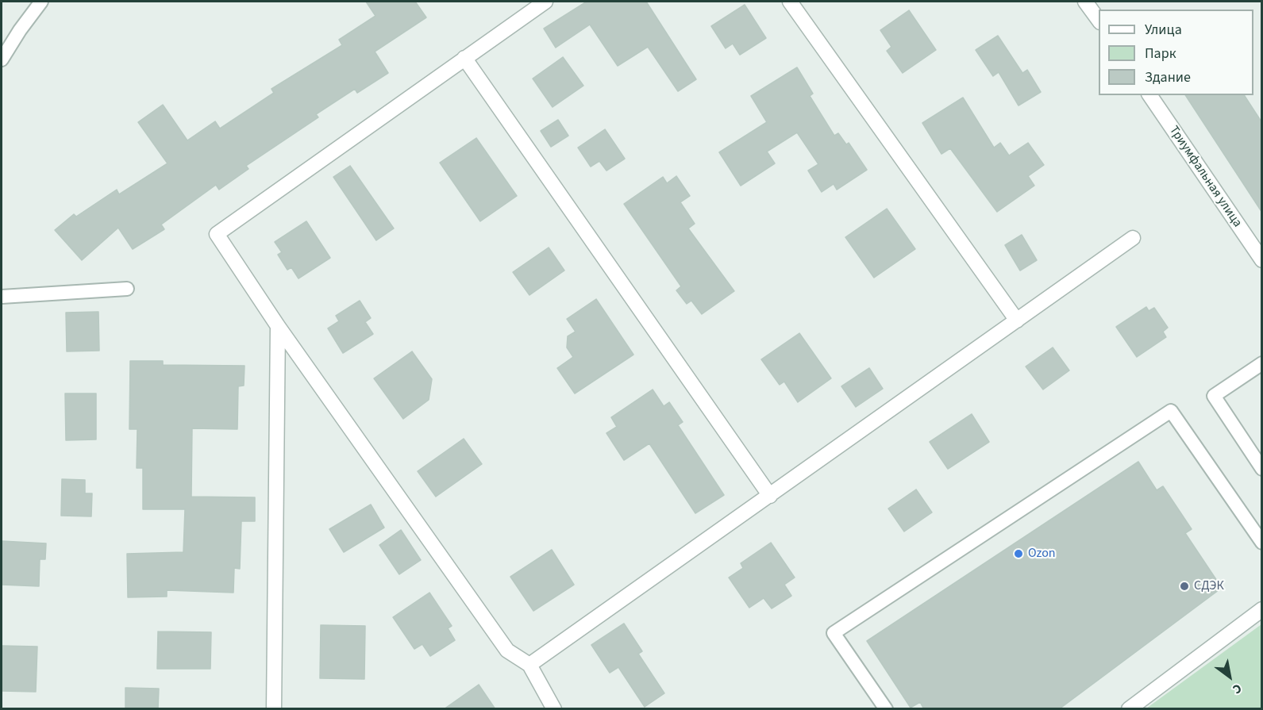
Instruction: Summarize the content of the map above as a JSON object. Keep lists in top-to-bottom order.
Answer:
{
  "streets": {
    "street": ["Триумфальная улица"]
  },
  "places": ["Ozon", "СДЭК"],
  "legend": ["Улица", "Парк", "Здание"],
  "north": "bottom right"
}
